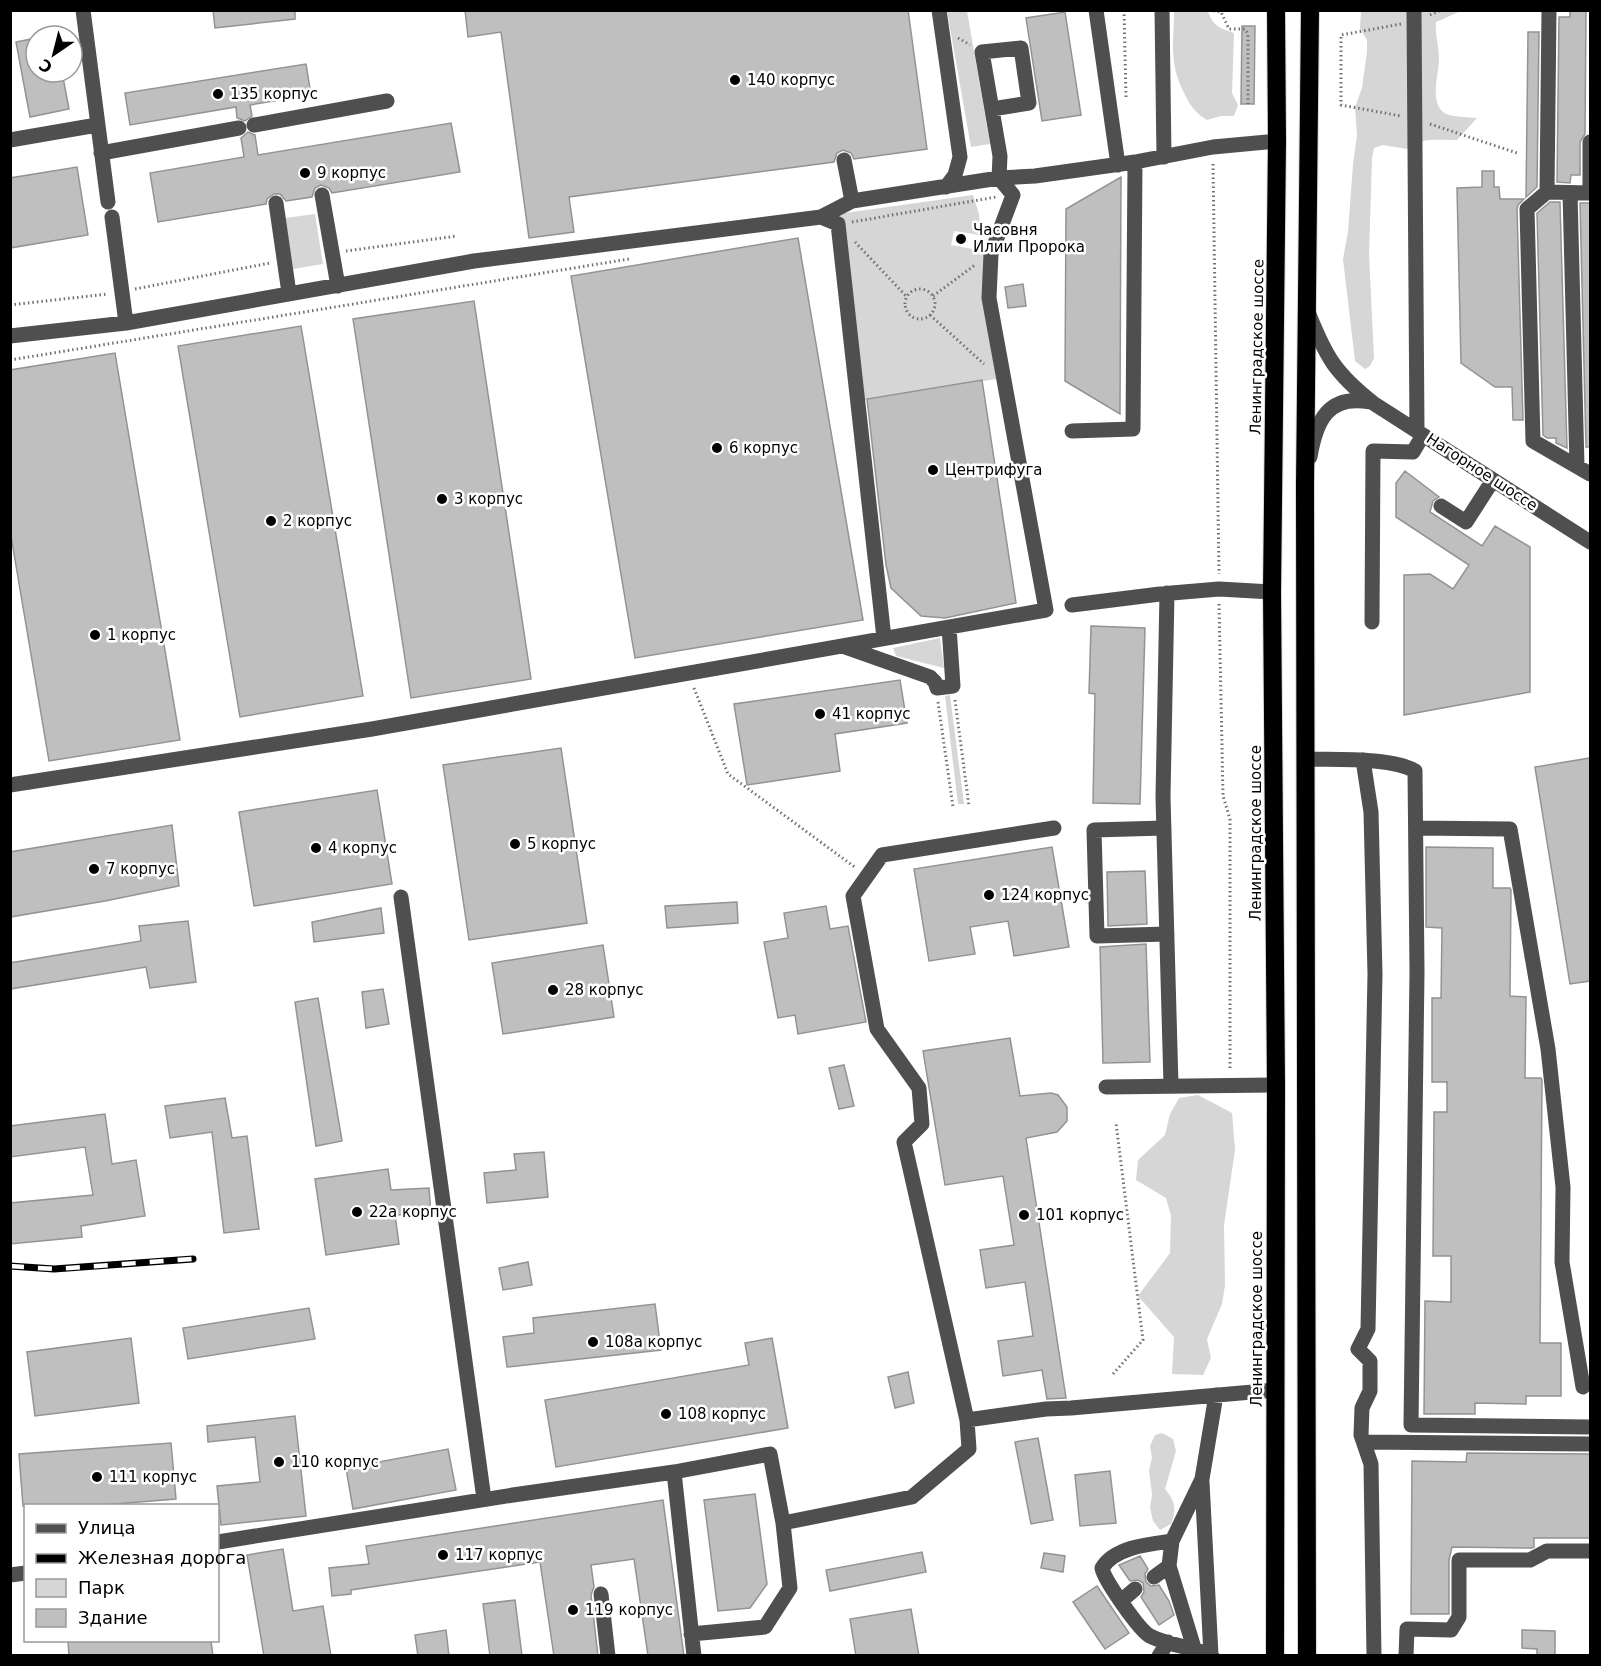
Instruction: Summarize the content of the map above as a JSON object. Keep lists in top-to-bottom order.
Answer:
{
  "streets": {
    "highway": ["Ленинградское шоссе"],
    "street": ["Нагорное шоссе"]
  },
  "places": [
    "140 корпус",
    "135 корпус",
    "9 корпус",
    "Часовня Илии Пророка",
    "6 корпус",
    "Центрифуга",
    "3 корпус",
    "2 корпус",
    "1 корпус",
    "41 корпус",
    "5 корпус",
    "4 корпус",
    "7 корпус",
    "124 корпус",
    "28 корпус",
    "22а корпус",
    "101 корпус",
    "108а корпус",
    "108 корпус",
    "110 корпус",
    "111 корпус",
    "117 корпус",
    "119 корпус"
  ],
  "legend": [
    "Улица",
    "Железная дорога",
    "Парк",
    "Здание"
  ],
  "north": "bottom left"
}
